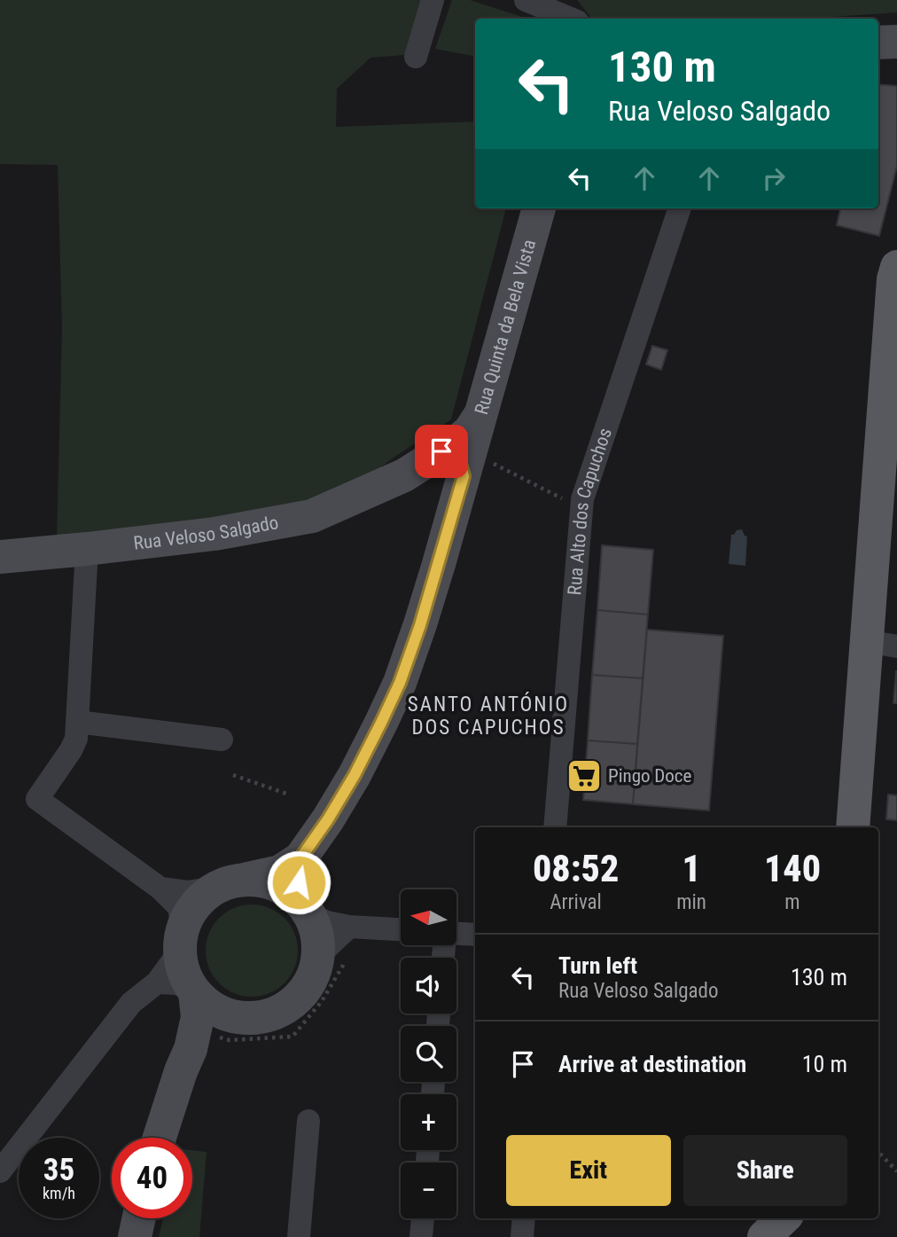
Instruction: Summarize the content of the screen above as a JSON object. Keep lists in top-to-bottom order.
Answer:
{
  "streets": {
    "street": ["Rua Quinta da Bela Vista", "Rua Alto dos Capuchos", "Rua Veloso Salgado"]
  },
  "crossings": [
    ["Rua Quinta da Bela Vista", "Rua Veloso Salgado"]
  ],
  "districts": ["SANTO ANTÓNIO DOS CAPUCHOS"],
  "places": {
    "supermarket": ["Pingo Doce"]
  },
  "north": "left",
  "page": {
    "turn": ["130 m", "Rua Veloso Salgado"],
    "eta": [
      "08:52",
      "Arrival",
      "1",
      "min",
      "140",
      "m"
    ],
    "map_buttons": ["+", "−"],
    "list": [
      {
        "name": "Turn left",
        "note": "Rua Veloso Salgado",
        "value": "130 m"
      },
      {
        "name": "Arrive at destination",
        "value": "10 m"
      }
    ],
    "buttons": ["Exit", "Share"],
    "speed": "35 km/h",
    "limit": "40"
  }
}
